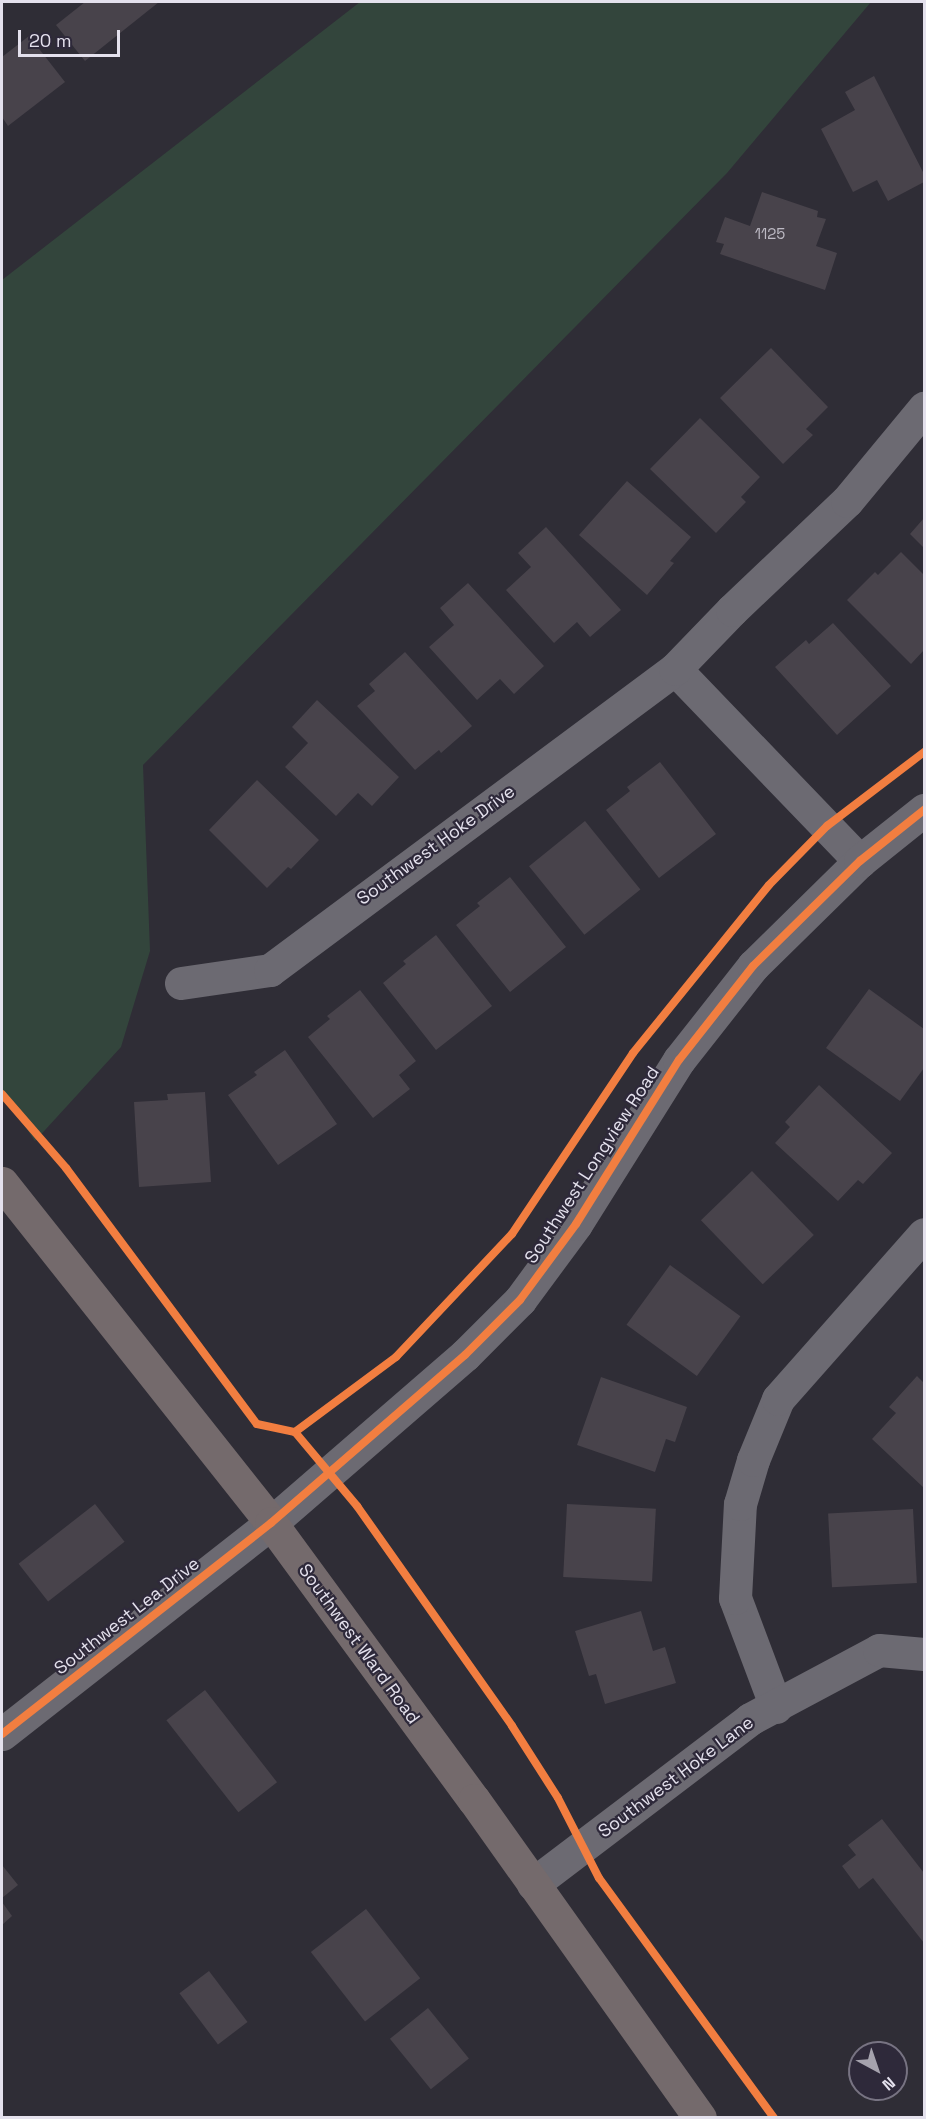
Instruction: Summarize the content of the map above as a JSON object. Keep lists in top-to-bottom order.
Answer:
{
  "streets": {
    "main road": ["Southwest Ward Road"],
    "street": [
      "Southwest Hoke Drive",
      "Southwest Longview Road",
      "Southwest Lea Drive",
      "Southwest Hoke Lane"
    ]
  },
  "crossings": [
    ["Southwest Longview Road", "Southwest Lea Drive"],
    ["Southwest Longview Road", "Southwest Ward Road"],
    ["Southwest Lea Drive", "Southwest Ward Road"],
    ["Southwest Ward Road", "Southwest Hoke Lane"]
  ],
  "house_numbers": ["1125"],
  "scale_bar": "20 m",
  "north": "bottom right"
}
